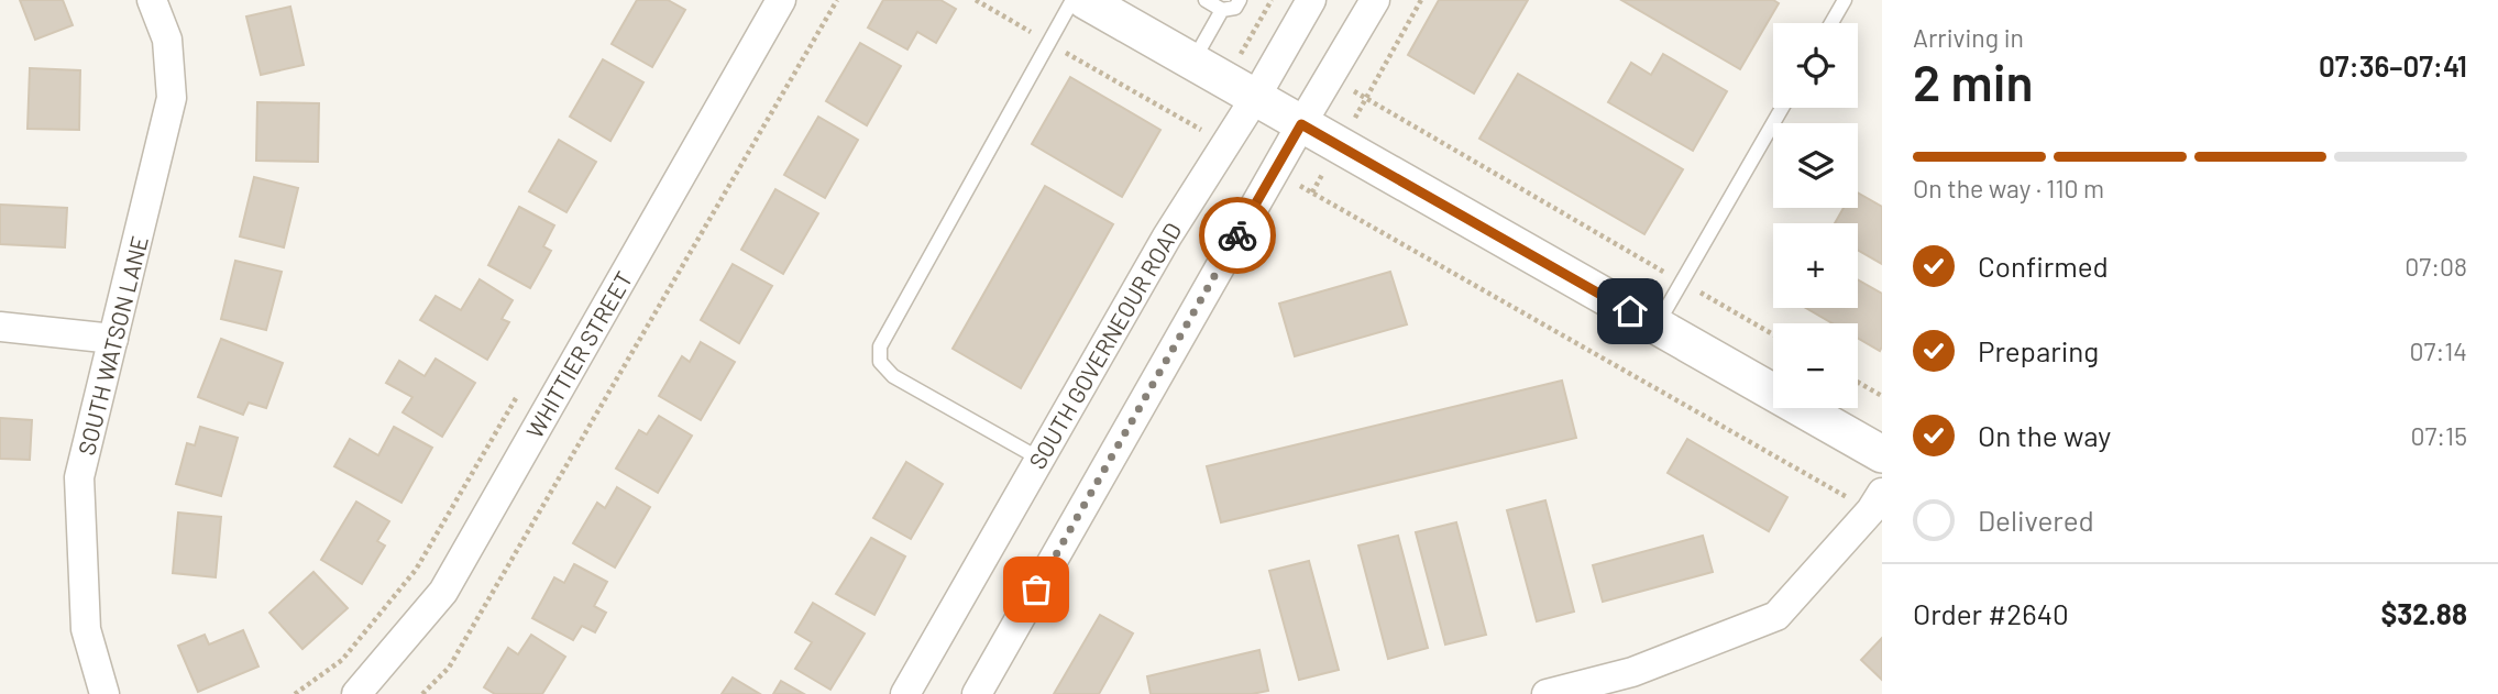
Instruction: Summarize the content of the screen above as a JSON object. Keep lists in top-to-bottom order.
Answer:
{
  "streets": {
    "street": ["SOUTH WATSON LANE", "SOUTH GOVERNEOUR ROAD", "WHITTIER STREET"]
  },
  "page": {
    "heading": ["2 min", "Arriving in", "07:36–07:41"],
    "panel": ["Order #2640", "$32.88"],
    "map_buttons": ["+", "−"],
    "bar": "On the way · 110 m",
    "list": [
      ["Confirmed", "07:08"],
      ["Preparing", "07:14"],
      ["On the way", "07:15"],
      "Delivered"
    ]
  }
}
